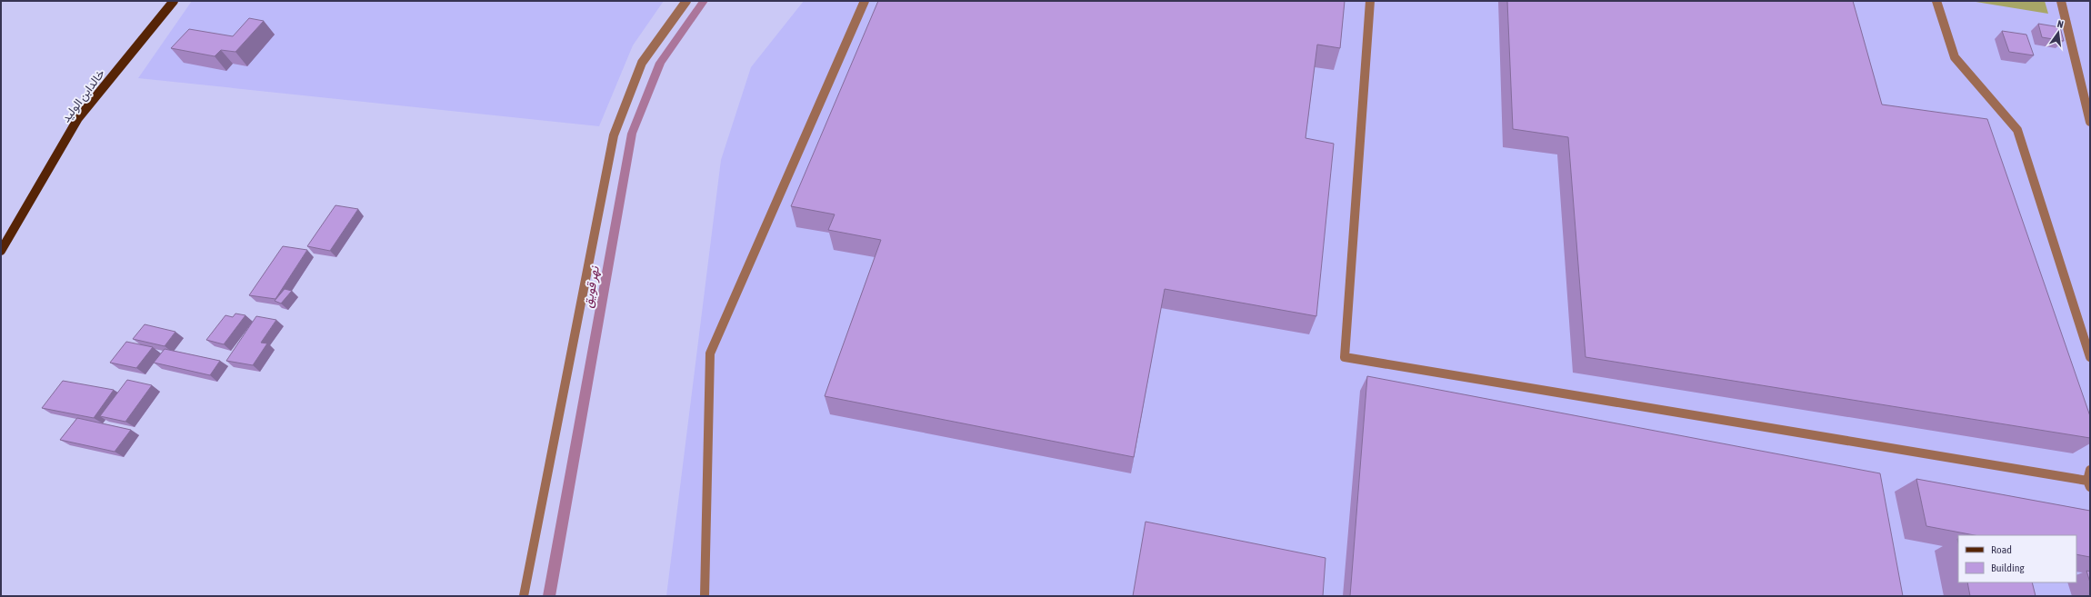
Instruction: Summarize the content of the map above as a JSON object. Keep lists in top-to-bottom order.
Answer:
{
  "streets": {
    "main road": ["خالدابن الوليد"]
  },
  "water": ["نهر قويق"],
  "legend": ["Road", "Building"],
  "north": "top"
}
